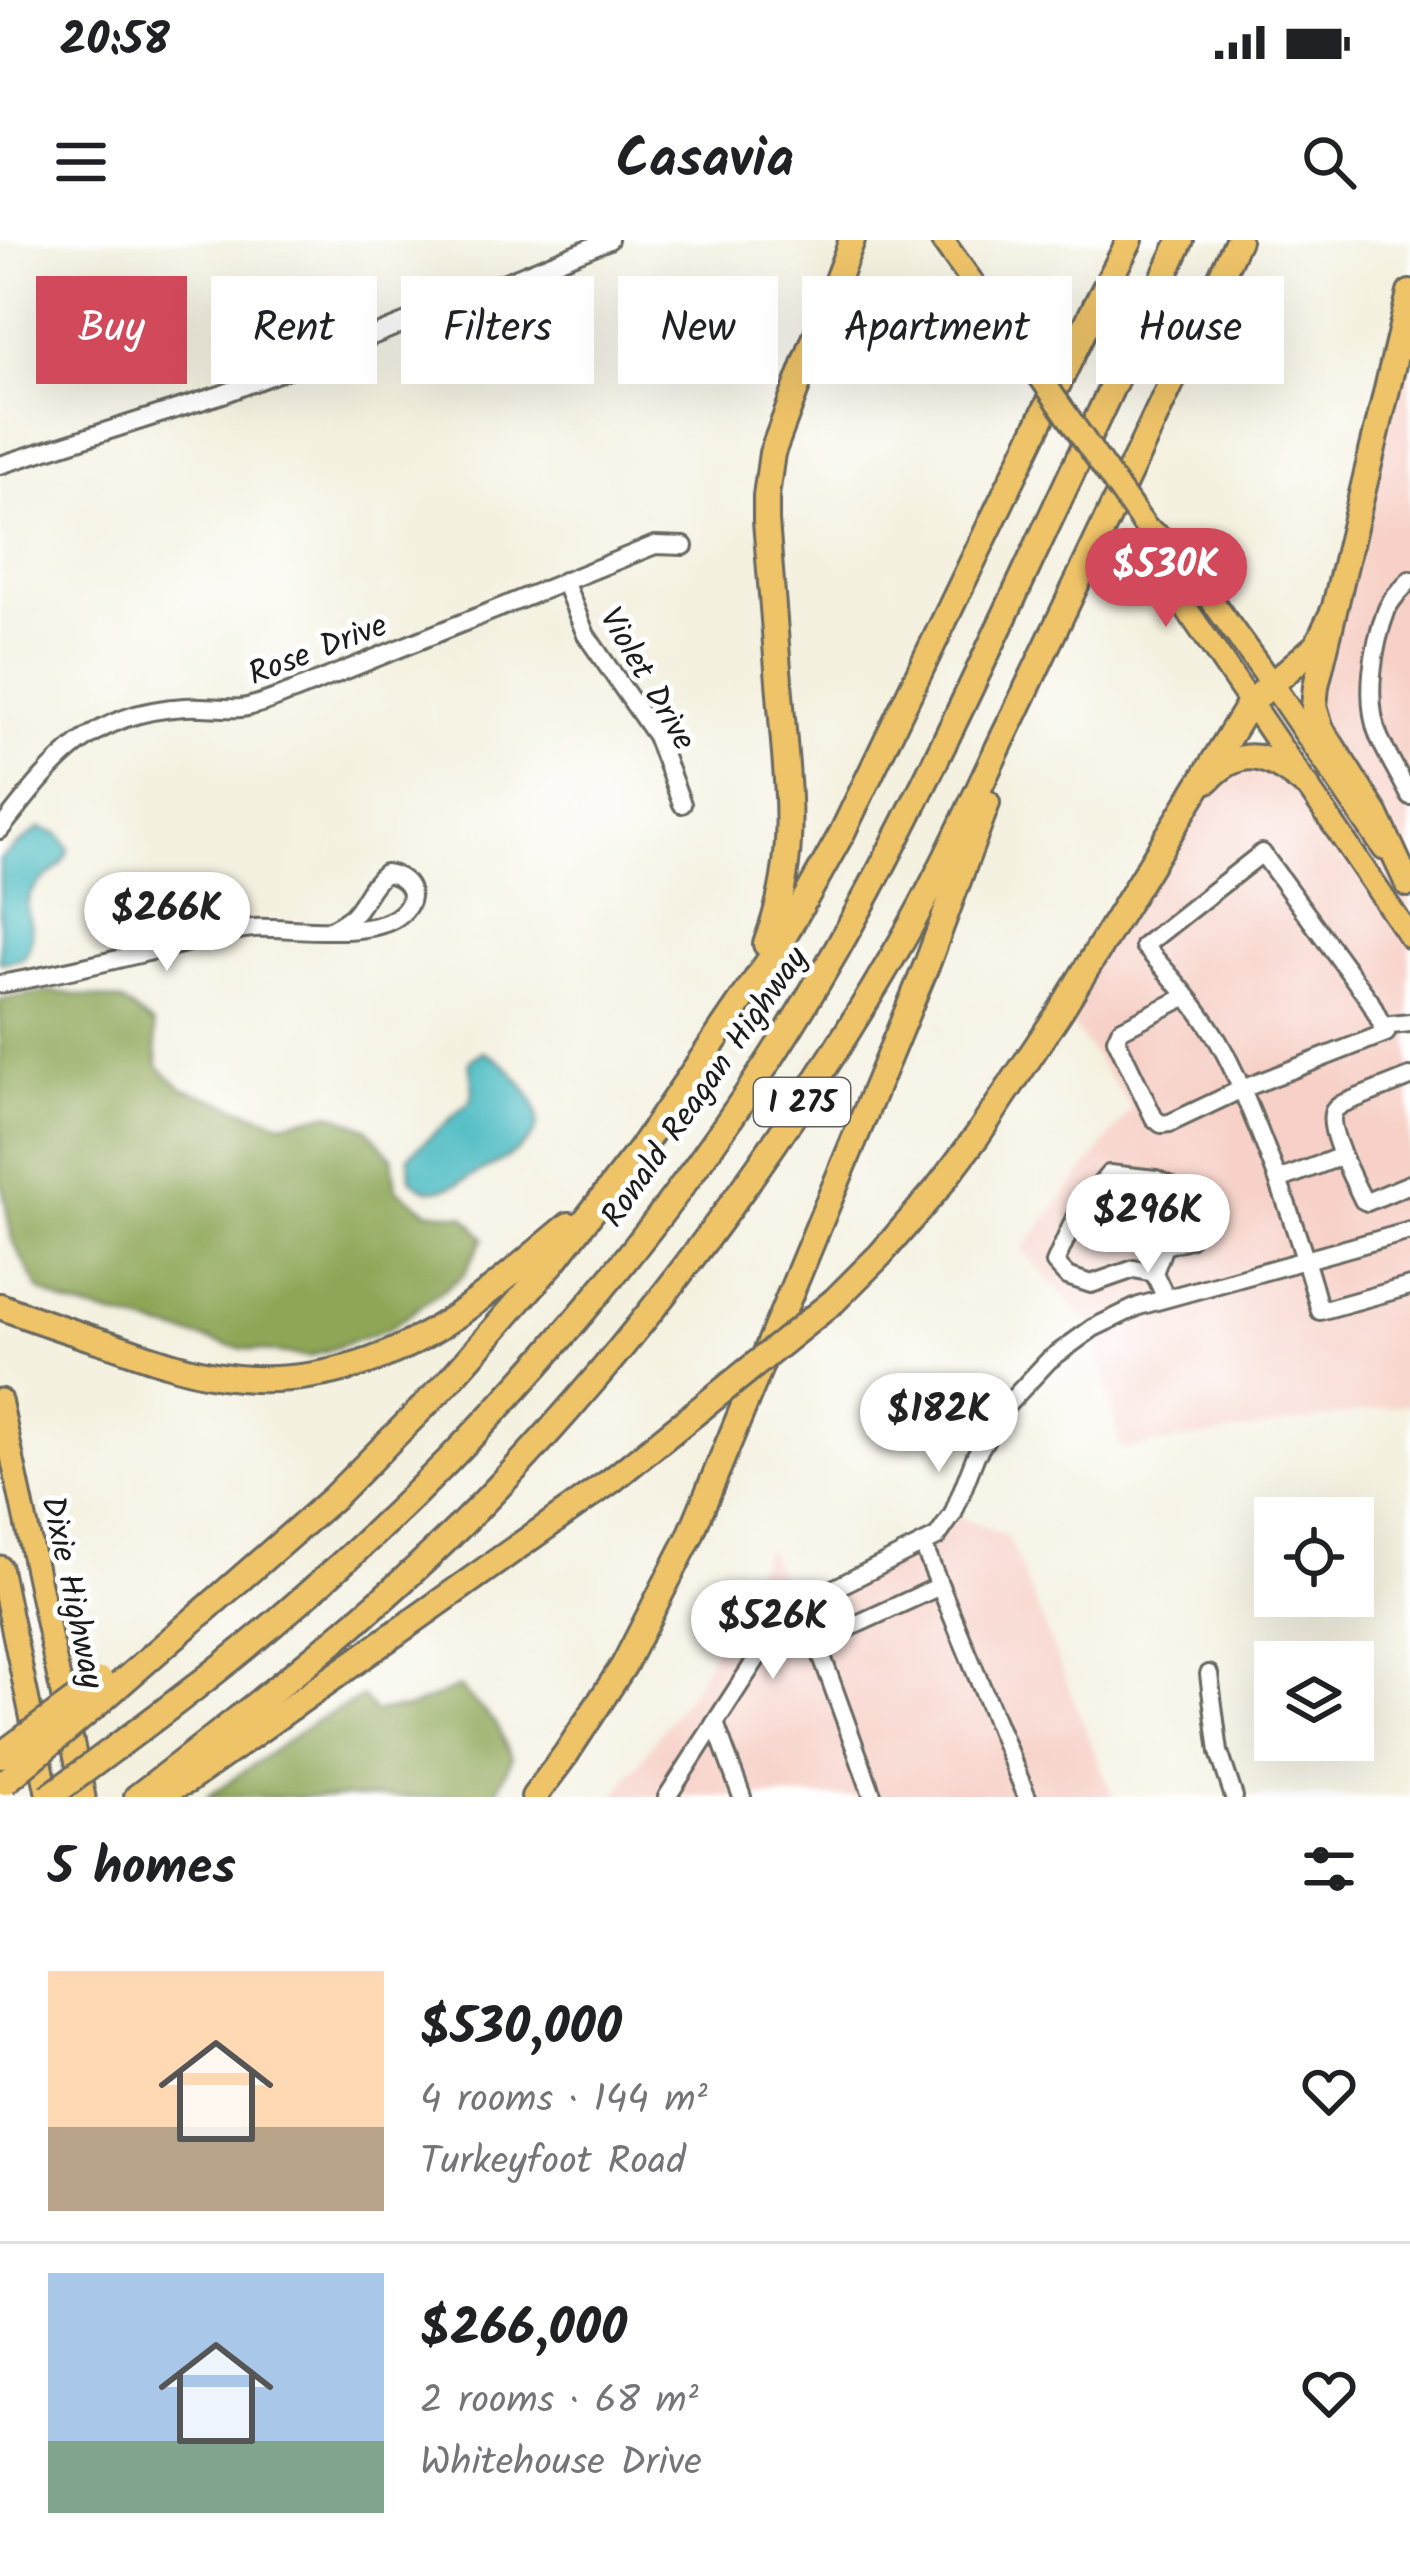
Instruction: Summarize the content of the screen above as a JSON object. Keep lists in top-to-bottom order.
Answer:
{
  "streets": {
    "highway": ["Ronald Reagan Highway", "I 275"],
    "main road": ["Dixie Highway"],
    "street": ["Rose Drive", "Violet Drive"]
  },
  "crossings": [
    ["Rose Drive", "Violet Drive"],
    ["Ronald Reagan Highway", "Dixie Highway"]
  ],
  "page": {
    "status": "20:58",
    "header": "Casavia",
    "chip": [
      "Buy",
      "Rent",
      "Filters",
      "New",
      "Apartment",
      "House"
    ],
    "price": [
      "$530K",
      "$266K",
      "$296K",
      "$182K",
      "$526K"
    ],
    "heading": "5 homes",
    "list": [
      {
        "name": "$530,000",
        "note": "4 rooms · 144 m² · Turkeyfoot Road"
      },
      {
        "name": "$266,000",
        "note": "2 rooms · 68 m² · Whitehouse Drive"
      }
    ]
  }
}
